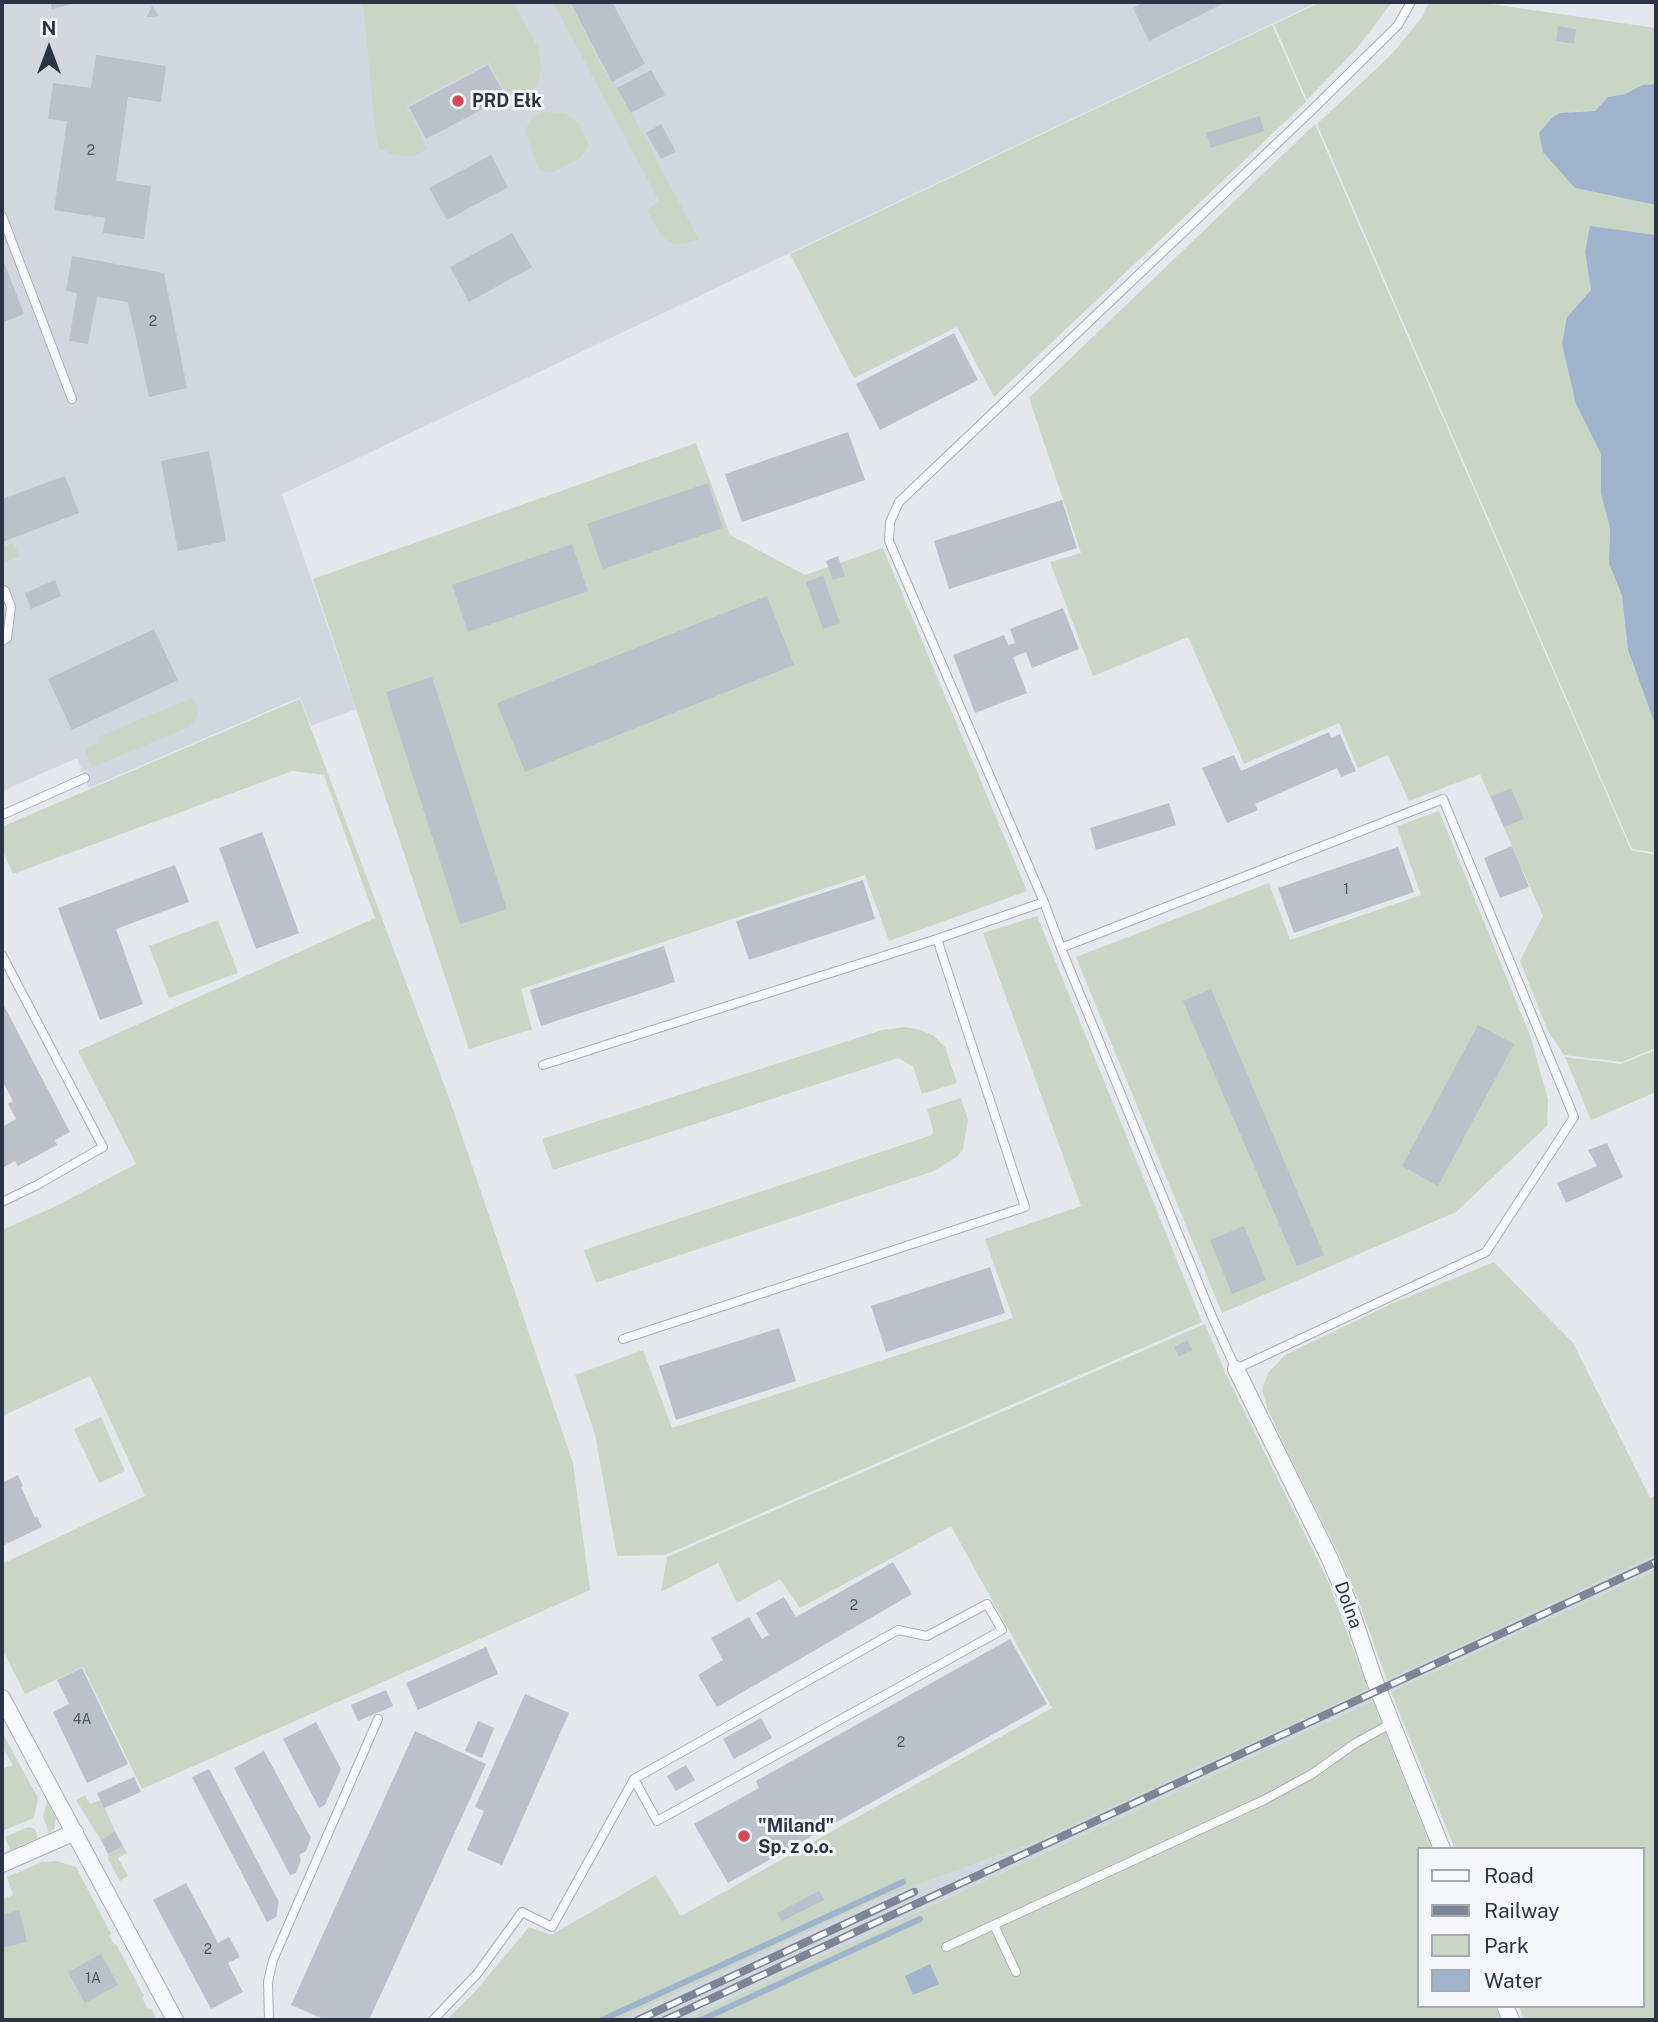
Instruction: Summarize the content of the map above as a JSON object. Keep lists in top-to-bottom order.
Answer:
{
  "streets": {
    "street": ["Dolna"]
  },
  "places": ["PRD Ełk", "\"Miland\" Sp. z o.o."],
  "house_numbers": [
    "2",
    "2",
    "1",
    "2",
    "4A",
    "2",
    "2",
    "1A"
  ],
  "legend": [
    "Road",
    "Railway",
    "Park",
    "Water"
  ],
  "north": "top"
}
